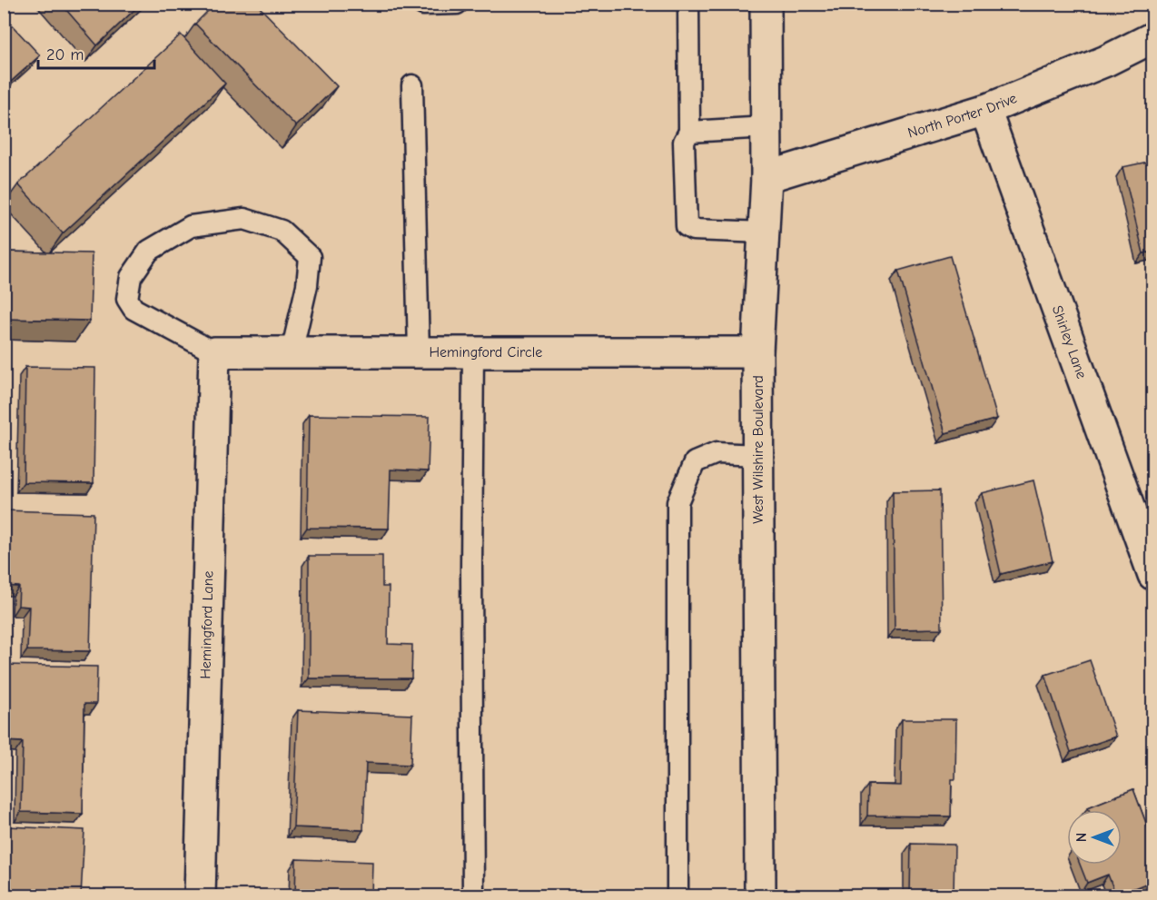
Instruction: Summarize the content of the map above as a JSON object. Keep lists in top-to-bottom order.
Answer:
{
  "streets": {
    "street": [
      "North Porter Drive",
      "Shirley Lane",
      "Hemingford Circle",
      "West Wilshire Boulevard",
      "Hemingford Lane"
    ]
  },
  "crossings": [
    ["North Porter Drive", "Shirley Lane"],
    ["North Porter Drive", "West Wilshire Boulevard"],
    ["Hemingford Circle", "West Wilshire Boulevard"],
    ["Hemingford Circle", "Hemingford Lane"]
  ],
  "scale_bar": "20 m",
  "north": "left"
}
